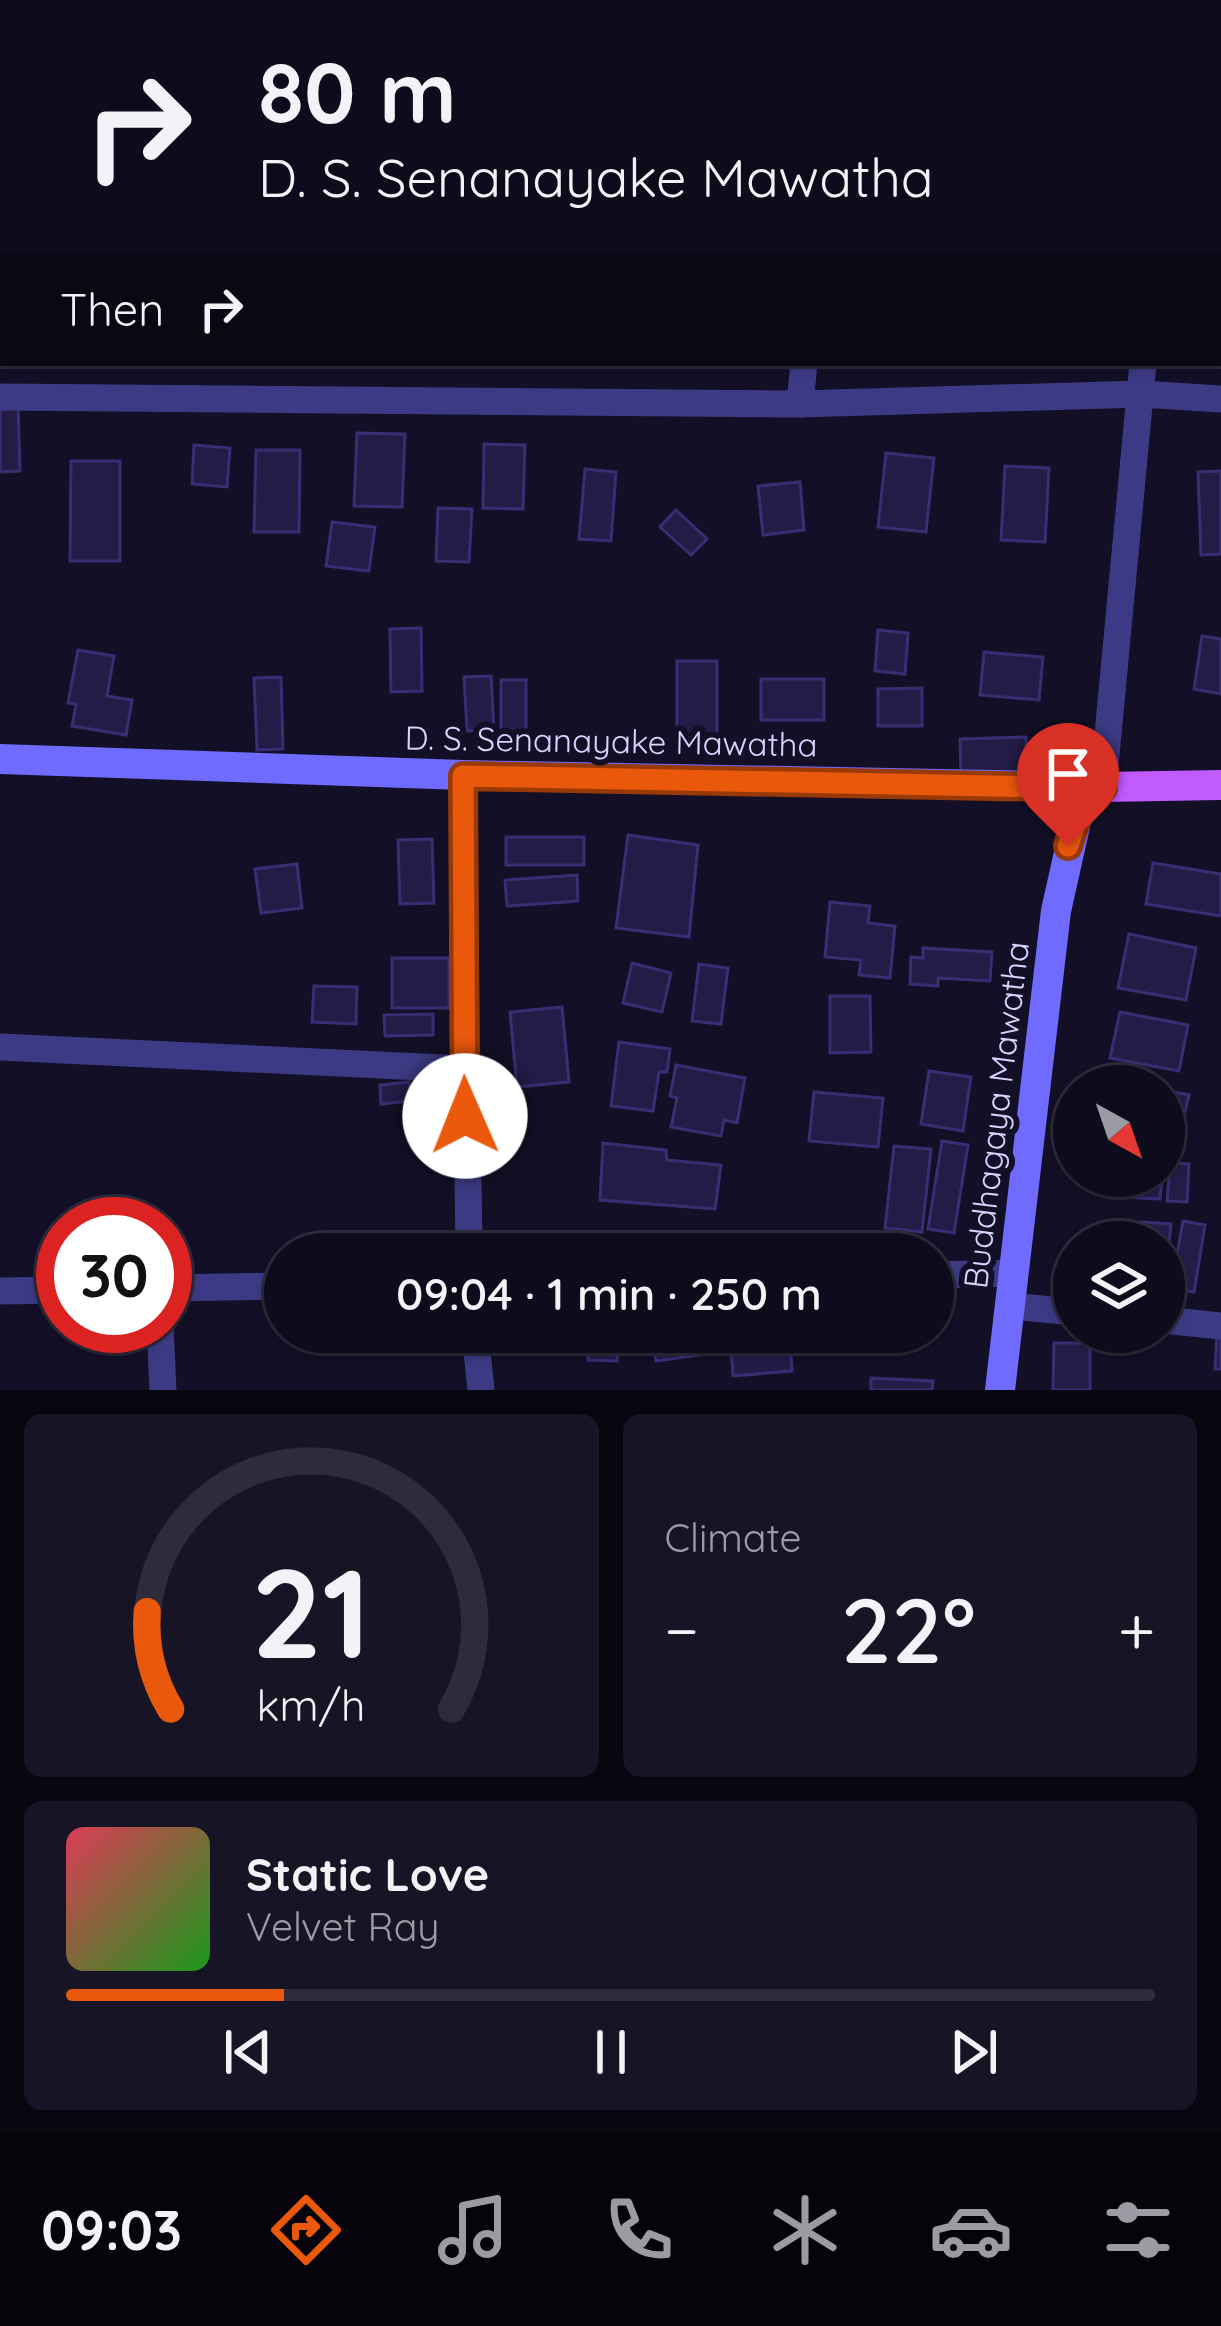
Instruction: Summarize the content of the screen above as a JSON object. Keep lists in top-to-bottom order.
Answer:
{
  "streets": {
    "main road": ["D. S. Senanayake Mawatha", "Buddhagaya Mawatha"]
  },
  "crossings": [
    ["D. S. Senanayake Mawatha", "Buddhagaya Mawatha"]
  ],
  "north": "bottom right",
  "page": {
    "turn": ["80 m", "D. S. Senanayake Mawatha"],
    "then": "Then",
    "limit": "30",
    "trip": "09:04 · 1 min · 250 m",
    "tile": "Climate",
    "heat": ["−", "22°", "+"],
    "song": ["Static Love", "Velvet Ray"],
    "tabs": "09:03",
    "gauge": ["21", "km/h"]
  }
}
